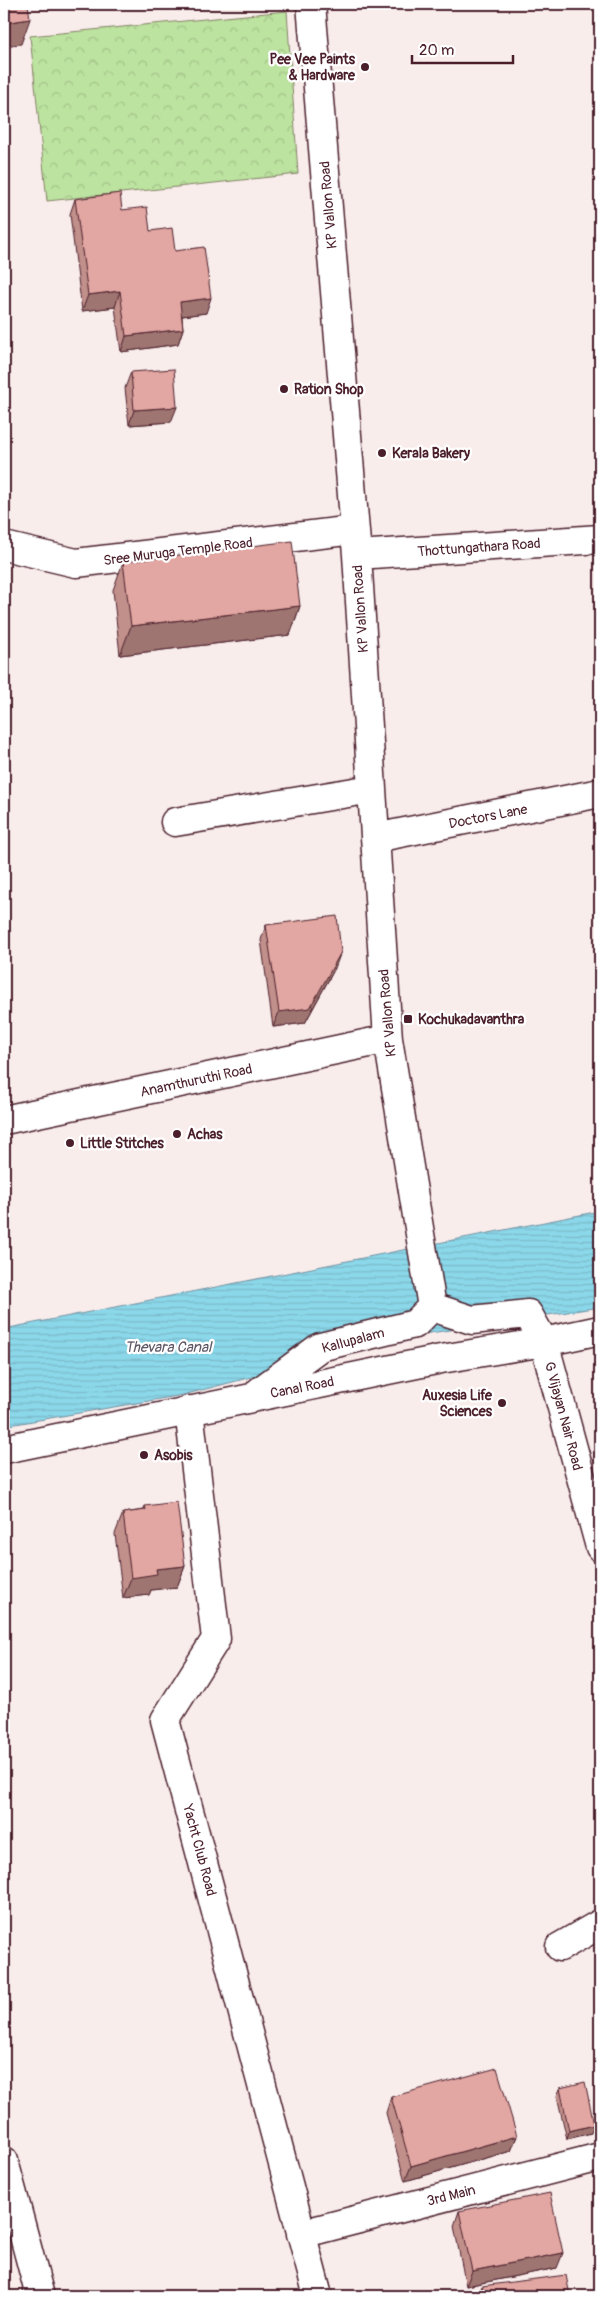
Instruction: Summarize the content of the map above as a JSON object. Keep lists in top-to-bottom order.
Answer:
{
  "streets": {
    "street": [
      "KP Vallon Road",
      "Thottungathara Road",
      "Sree Muruga Temple Road",
      "Doctors Lane",
      "Anamthuruthi Road",
      "Kallupalam",
      "Canal Road",
      "G Vijayan Nair Road",
      "Yacht Club Road",
      "3rd Main"
    ]
  },
  "crossings": [
    ["KP Vallon Road", "Thottungathara Road"],
    ["KP Vallon Road", "Sree Muruga Temple Road"],
    ["KP Vallon Road", "Doctors Lane"],
    ["KP Vallon Road", "Anamthuruthi Road"],
    ["KP Vallon Road", "Kallupalam"],
    ["Thottungathara Road", "Sree Muruga Temple Road"],
    ["Kallupalam", "Canal Road"],
    ["Canal Road", "G Vijayan Nair Road"],
    ["Canal Road", "Yacht Club Road"],
    ["Yacht Club Road", "3rd Main"]
  ],
  "water": ["Thevara Canal"],
  "places": {
    "other": [
      "Pee Vee Paints & Hardware",
      "Ration Shop",
      "Kerala Bakery",
      "Achas",
      "Little Stitches",
      "Auxesia Life Sciences",
      "Asobis"
    ],
    "transit": ["Kochukadavanthra"]
  },
  "scale_bar": "20 m"
}
